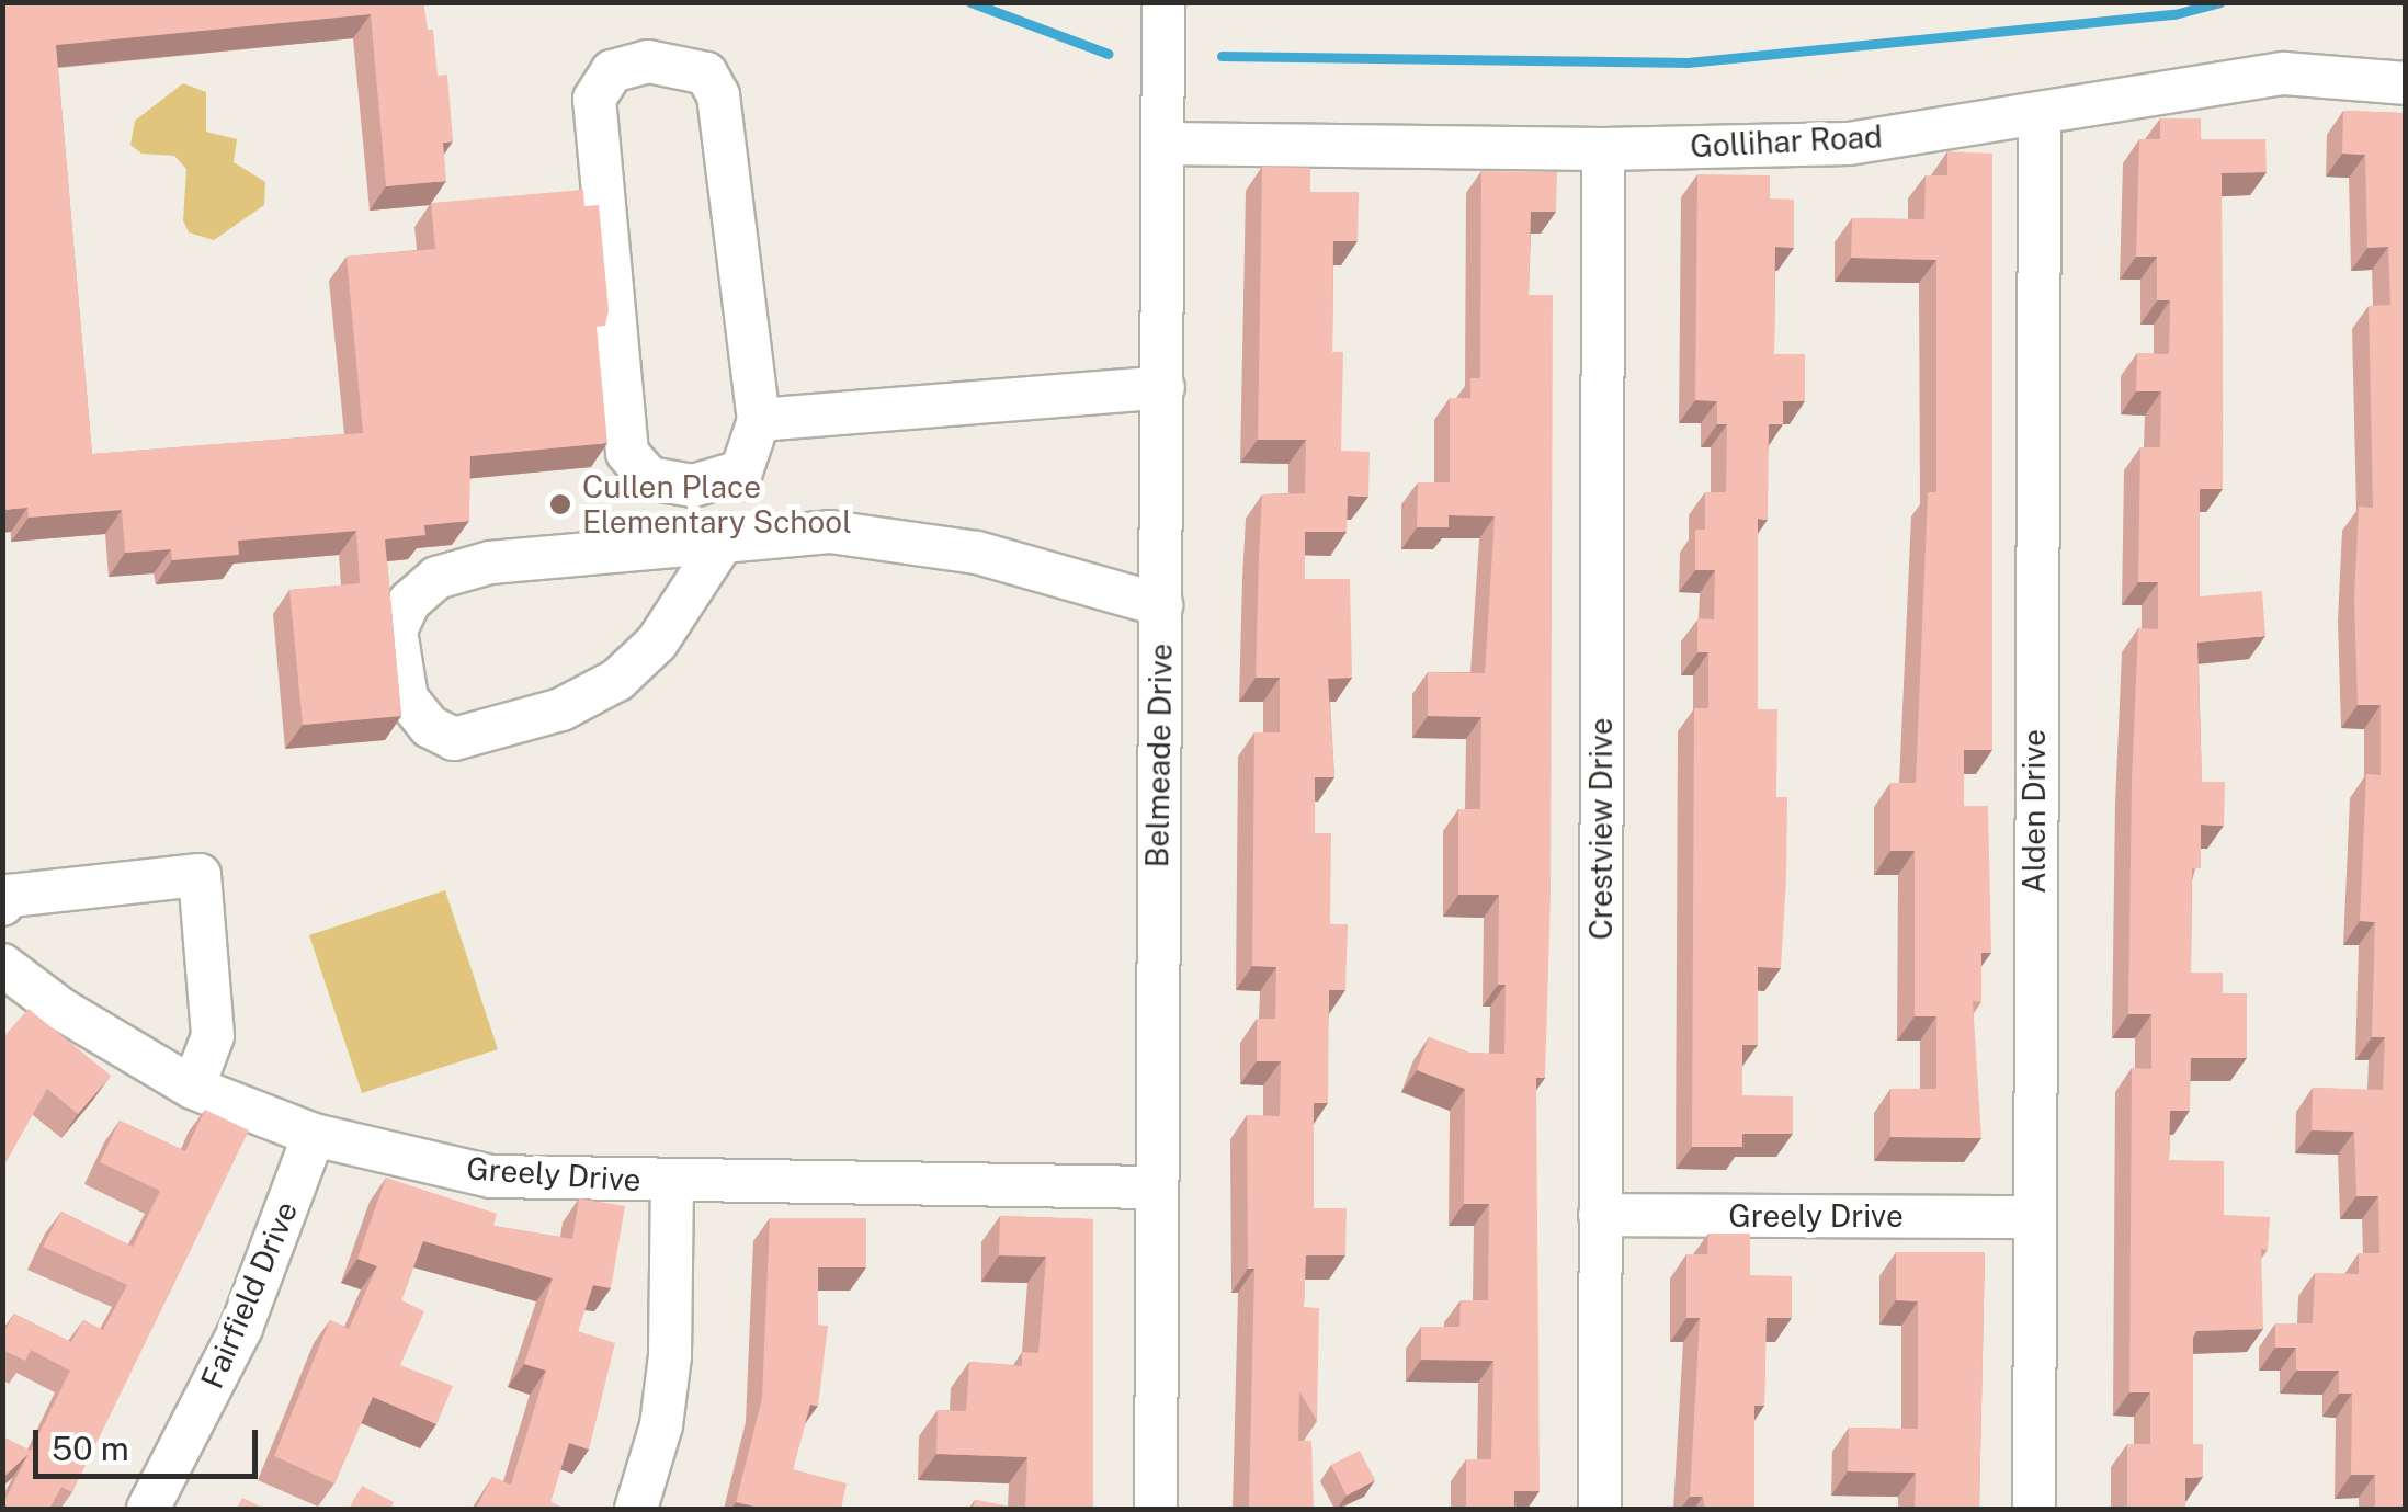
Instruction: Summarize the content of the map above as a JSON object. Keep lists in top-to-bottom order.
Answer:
{
  "streets": {
    "street": [
      "Gollihar Road",
      "Belmeade Drive",
      "Alden Drive",
      "Crestview Drive",
      "Greely Drive",
      "Fairfield Drive"
    ]
  },
  "crossings": [
    ["Gollihar Road", "Belmeade Drive"],
    ["Gollihar Road", "Alden Drive"],
    ["Gollihar Road", "Crestview Drive"],
    ["Belmeade Drive", "Greely Drive"],
    ["Alden Drive", "Greely Drive"],
    ["Crestview Drive", "Greely Drive"],
    ["Greely Drive", "Fairfield Drive"]
  ],
  "places": ["Cullen Place Elementary School"],
  "scale_bar": "50 m"
}
